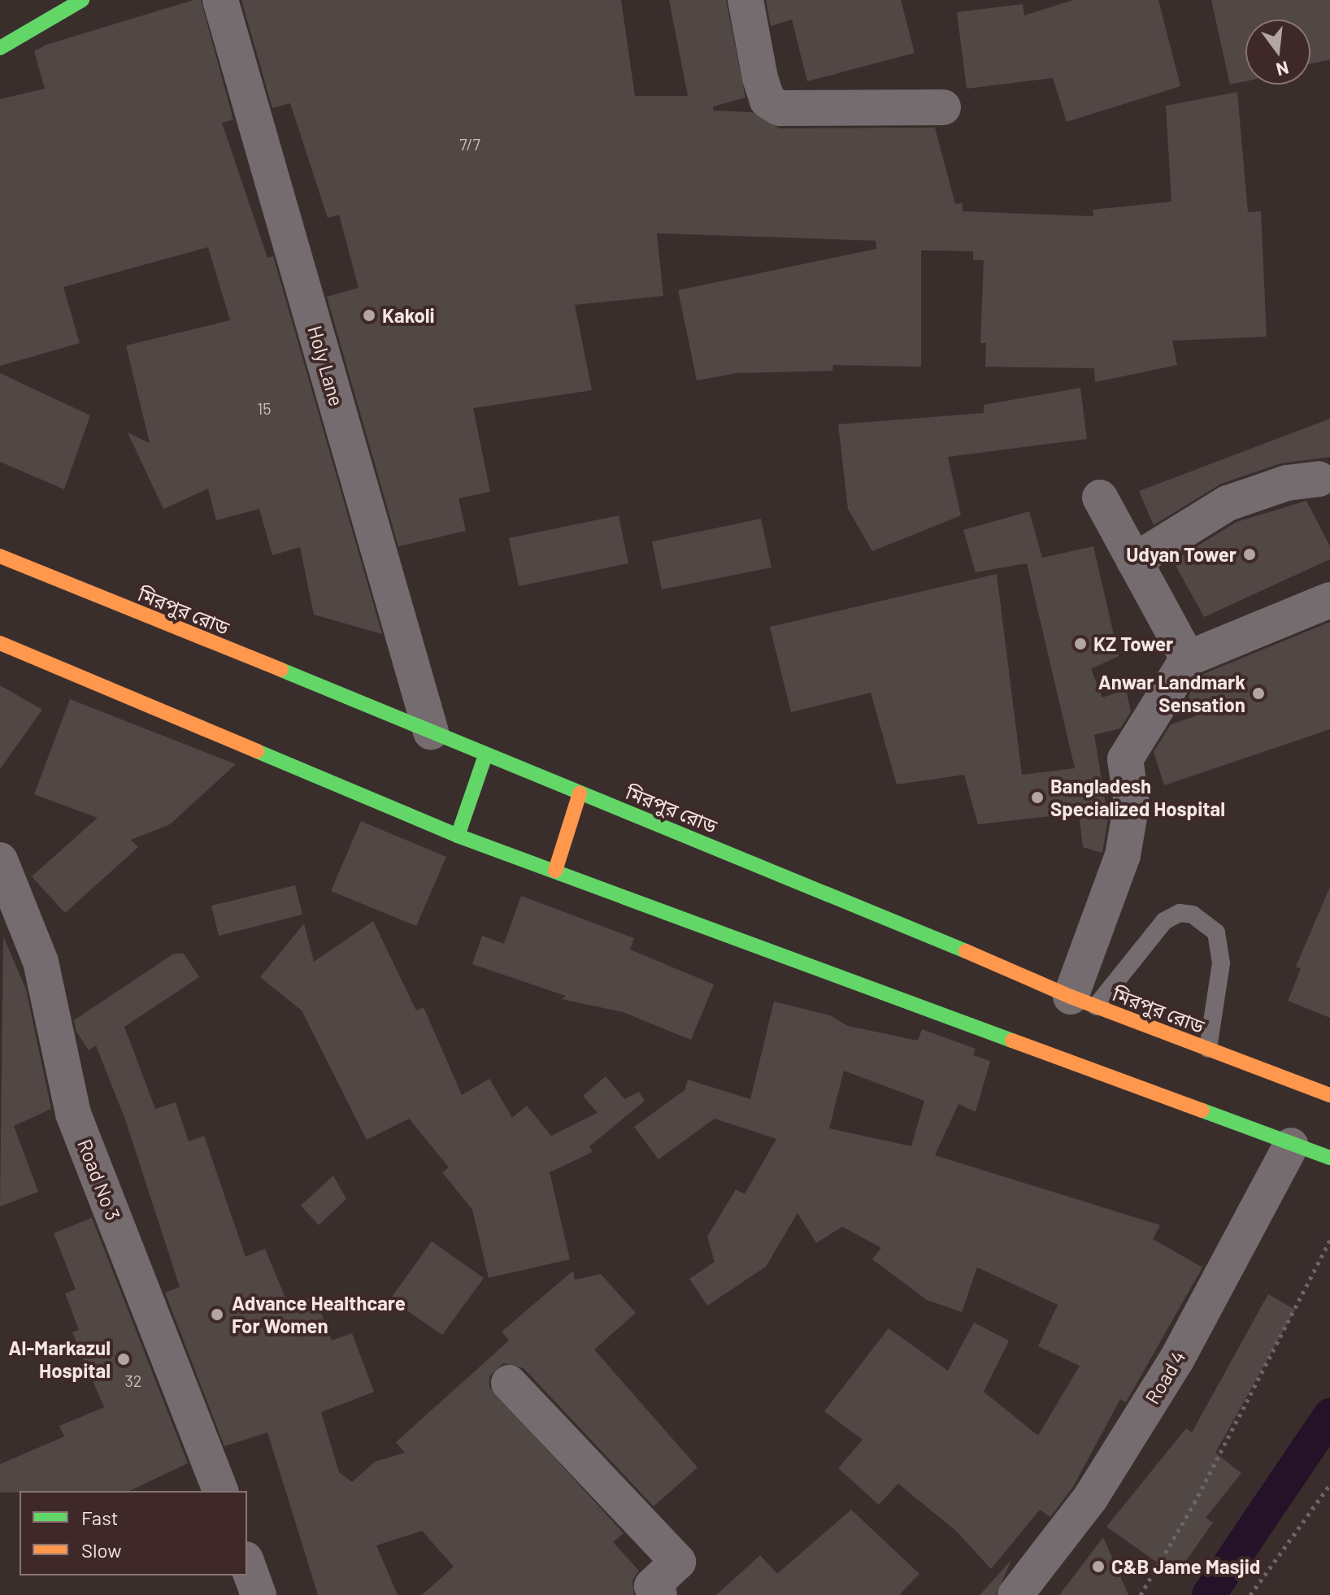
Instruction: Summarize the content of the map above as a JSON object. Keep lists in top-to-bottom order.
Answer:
{
  "streets": {
    "main road": ["মিরপুর রোড"],
    "street": ["Holy Lane", "Road No 3", "Road 4"]
  },
  "crossings": [
    ["Holy Lane", "মিরপুর রোড"]
  ],
  "places": [
    "Kakoli",
    "Udyan Tower",
    "KZ Tower",
    "Anwar Landmark Sensation",
    "Bangladesh Specialized Hospital",
    "Advance Healthcare For Women",
    "Al-Markazul Hospital",
    "C&B Jame Masjid"
  ],
  "house_numbers": ["7/7", "15", "32"],
  "legend": ["Fast", "Slow"],
  "north": "bottom"
}
